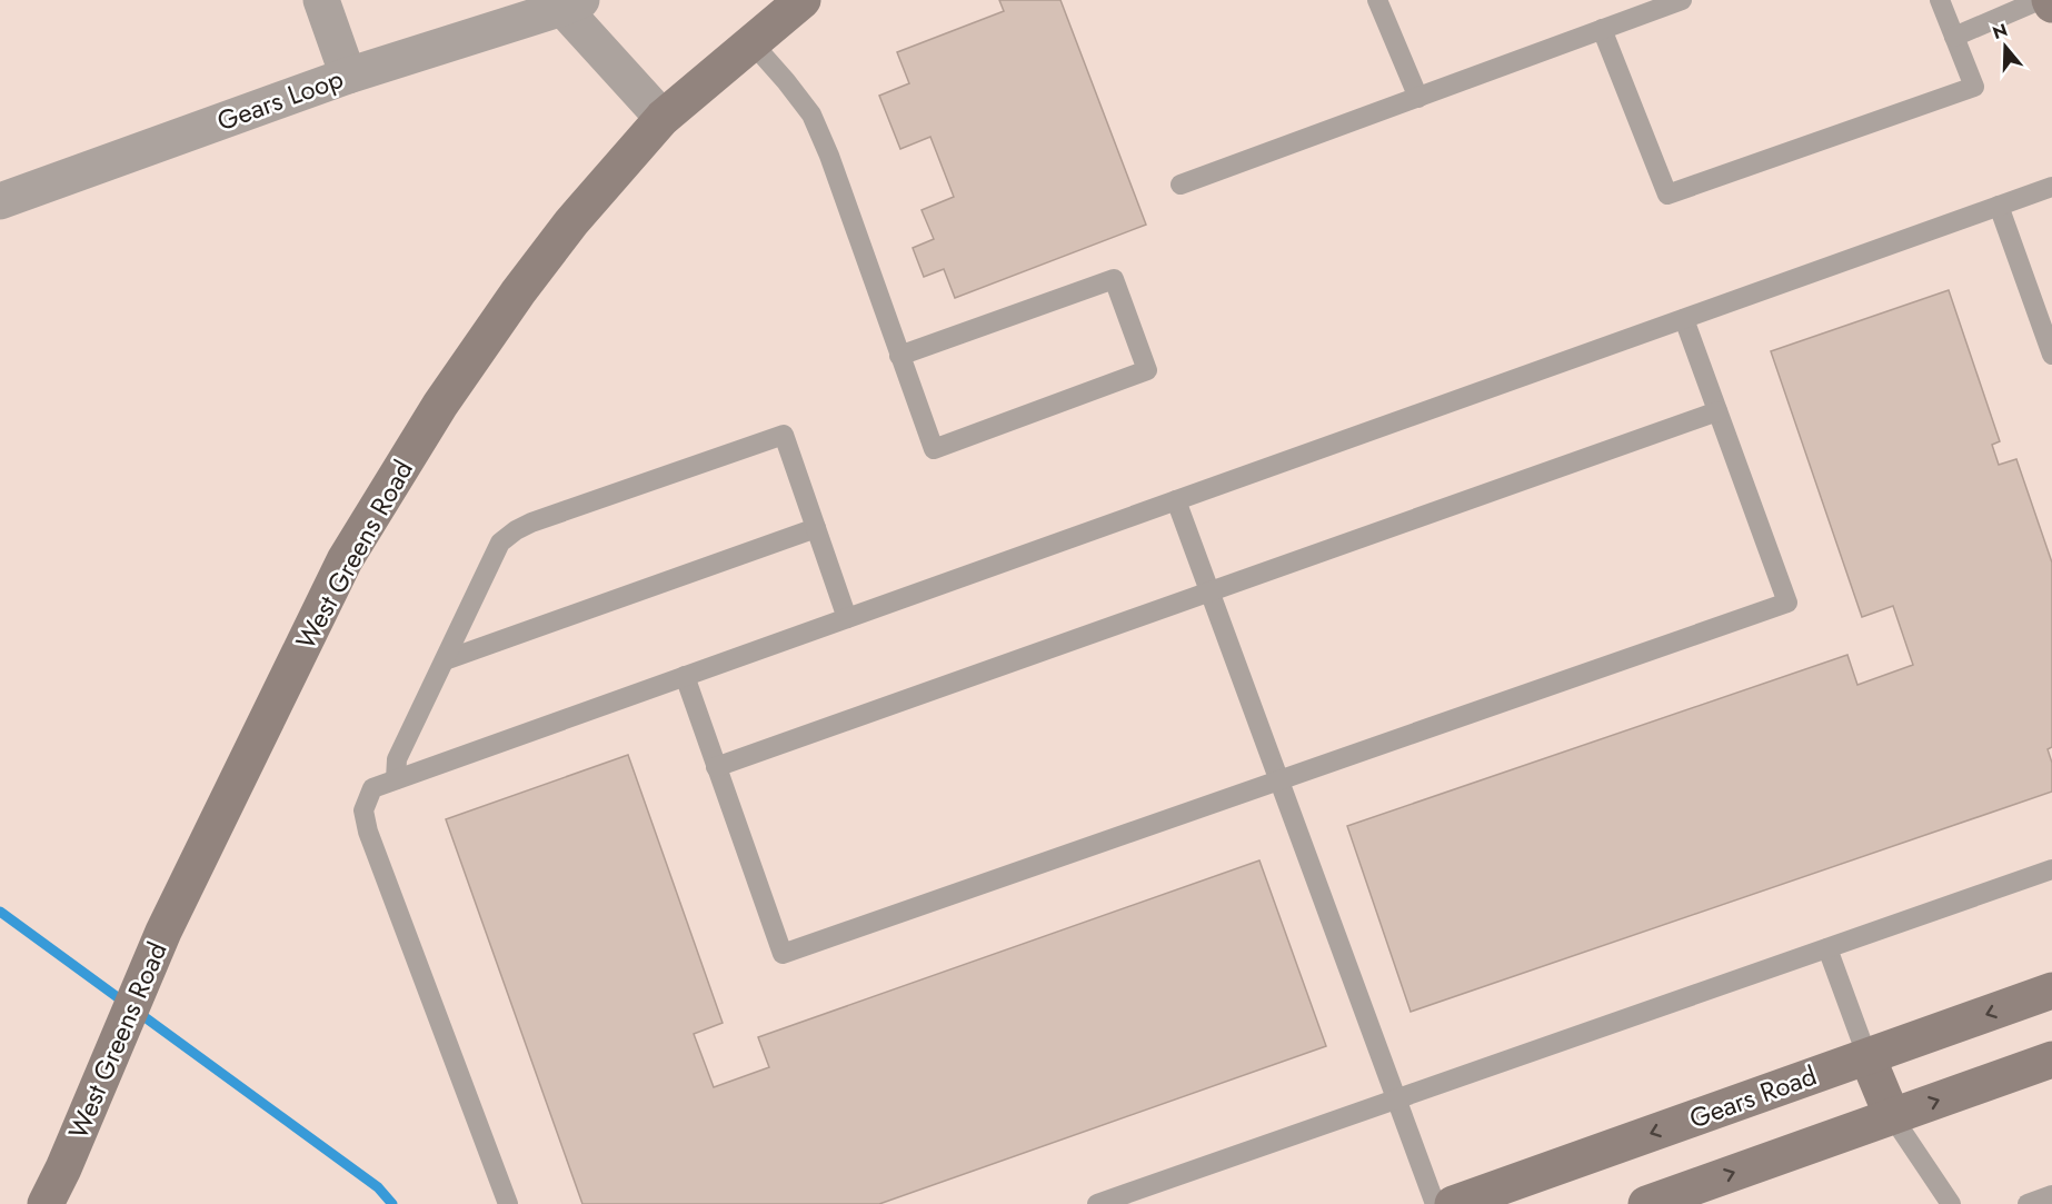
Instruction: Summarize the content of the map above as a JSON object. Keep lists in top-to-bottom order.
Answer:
{
  "streets": {
    "main road": ["West Greens Road", "Gears Road"],
    "street": ["Gears Loop"]
  },
  "crossings": [
    ["Gears Loop", "West Greens Road"]
  ],
  "north": "top"
}
